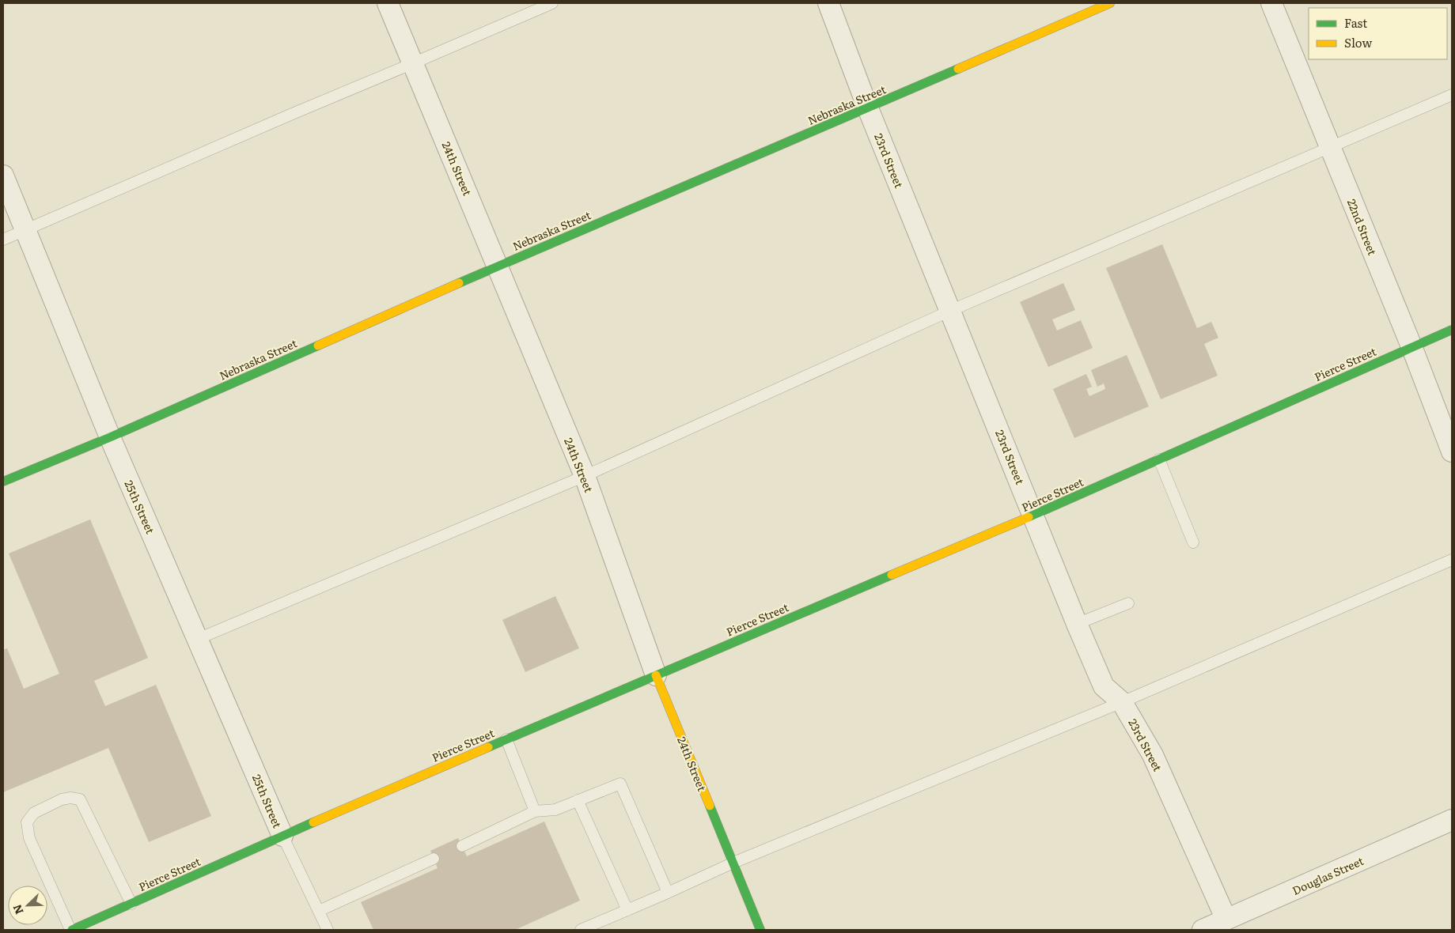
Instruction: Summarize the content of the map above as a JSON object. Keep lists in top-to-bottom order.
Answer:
{
  "streets": {
    "main road": ["Nebraska Street", "24th Street", "Pierce Street"],
    "street": [
      "23rd Street",
      "22nd Street",
      "25th Street",
      "Douglas Street"
    ]
  },
  "crossings": [
    ["Nebraska Street", "23rd Street"],
    ["Nebraska Street", "24th Street"],
    ["Nebraska Street", "25th Street"],
    ["23rd Street", "Pierce Street"],
    ["23rd Street", "Douglas Street"],
    ["24th Street", "Pierce Street"],
    ["22nd Street", "Pierce Street"],
    ["Pierce Street", "25th Street"]
  ],
  "legend": ["Fast", "Slow"],
  "north": "bottom left"
}
